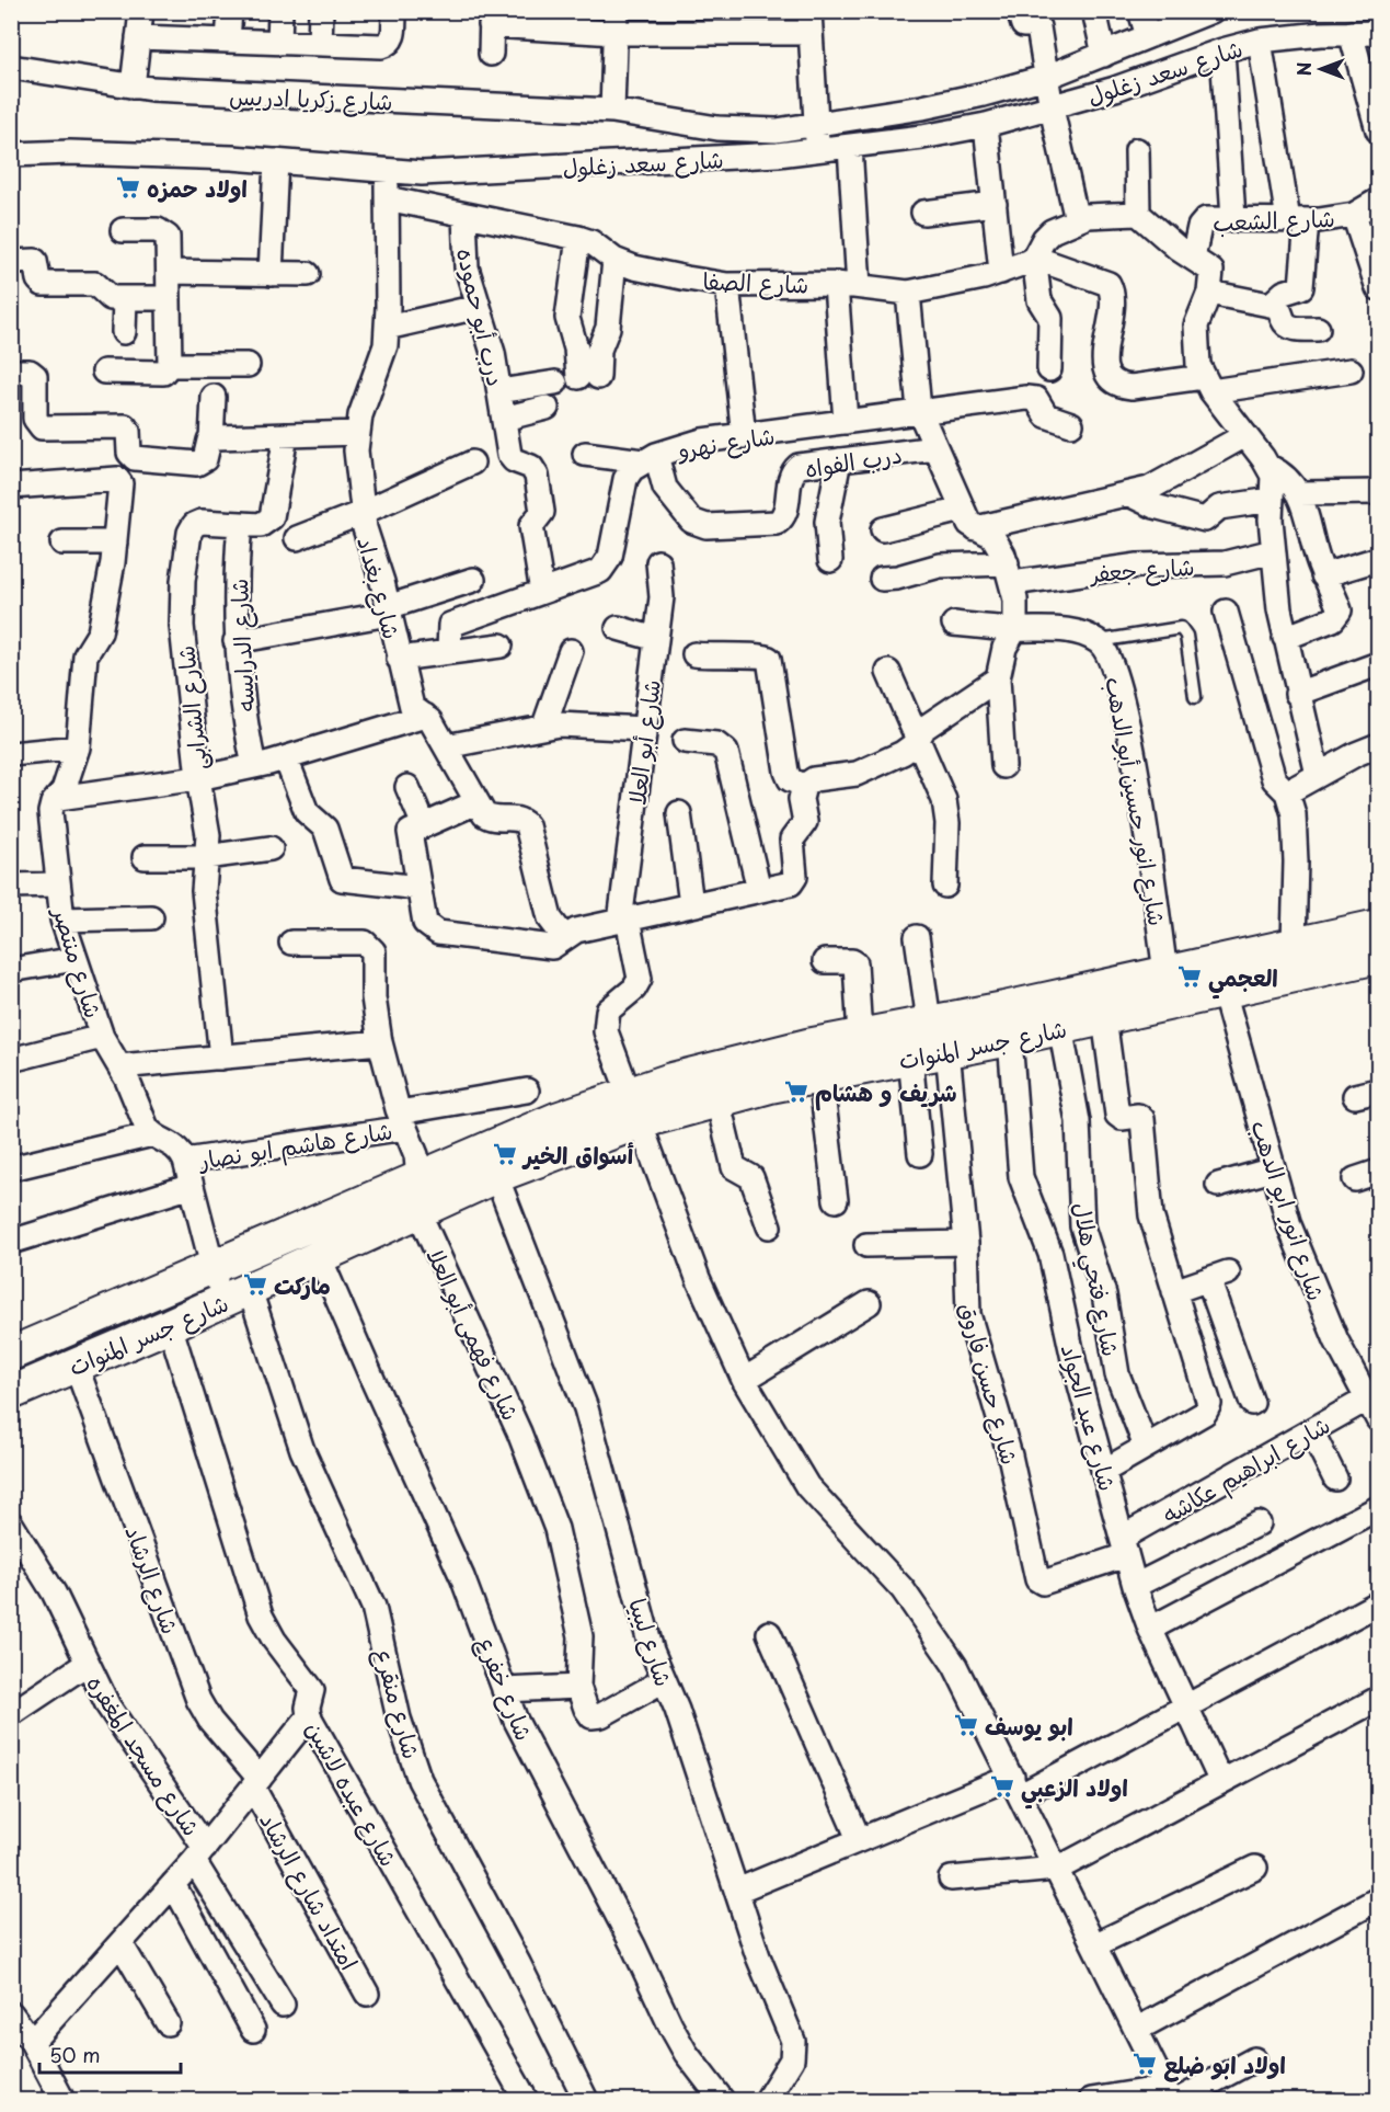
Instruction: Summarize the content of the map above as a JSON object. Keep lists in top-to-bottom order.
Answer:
{
  "streets": {
    "street": [
      "شارع سعد زغلول",
      "شارع زكريا ادريس",
      "شارع الشعب",
      "شارع الصفا",
      "درب أبو حموده",
      "شارع نهرو",
      "درب الفواه",
      "شارع جعفر",
      "شارع بغداد",
      "شارع الدرايسه",
      "شارع الشرابى",
      "شارع أبو العلا",
      "شارع انور حسين أبو الدهب",
      "شارع منتصر",
      "شارع جسر المنوات",
      "شارع هاشم ابو نصار",
      "شارع انور ابو الدهب",
      "شارع فتحي هلال",
      "شارع فهمى أبو العلا",
      "شارع حسن فاروق",
      "شارع عبد الجواد",
      "شارع ابراهيم عكاشه",
      "شارع الرشاد",
      "شارع ليبيا",
      "شارع خفرع",
      "شارع منقرع",
      "شارع مسجد المغفره",
      "شارع عبده لاشين",
      "امتداد شارع الرشاد"
    ]
  },
  "crossings": [
    ["شارع سعد زغلول", "شارع زكريا ادريس"],
    ["شارع سعد زغلول", "شارع بغداد"],
    ["شارع الصفا", "درب أبو حموده"],
    ["شارع الصفا", "شارع بغداد"],
    ["شارع نهرو", "درب الفواه"],
    ["شارع الدرايسه", "شارع الشرابى"],
    ["شارع انور حسين أبو الدهب", "شارع جسر المنوات"],
    ["شارع جسر المنوات", "شارع انور ابو الدهب"],
    ["شارع جسر المنوات", "شارع فتحي هلال"],
    ["شارع جسر المنوات", "شارع فهمى أبو العلا"],
    ["شارع جسر المنوات", "شارع حسن فاروق"],
    ["شارع جسر المنوات", "شارع عبد الجواد"],
    ["شارع جسر المنوات", "شارع الرشاد"],
    ["شارع جسر المنوات", "شارع ليبيا"],
    ["شارع جسر المنوات", "شارع خفرع"],
    ["شارع جسر المنوات", "شارع منقرع"],
    ["شارع جسر المنوات", "شارع عبده لاشين"],
    ["شارع هاشم ابو نصار", "شارع فهمى أبو العلا"],
    ["شارع انور ابو الدهب", "شارع ابراهيم عكاشه"],
    ["شارع حسن فاروق", "شارع عبد الجواد"],
    ["شارع حسن فاروق", "شارع ابراهيم عكاشه"],
    ["شارع عبد الجواد", "شارع ابراهيم عكاشه"],
    ["شارع الرشاد", "امتداد شارع الرشاد"]
  ],
  "places": {
    "supermarket": [
      "اولاد حمزه",
      "العجمي",
      "شريف و هشام",
      "أسواق الخير",
      "ماركت",
      "ابو يوسف",
      "اولاد الزعبي",
      "اولاد ابو ضلع"
    ]
  },
  "scale_bar": "50 m",
  "north": "left"
}
